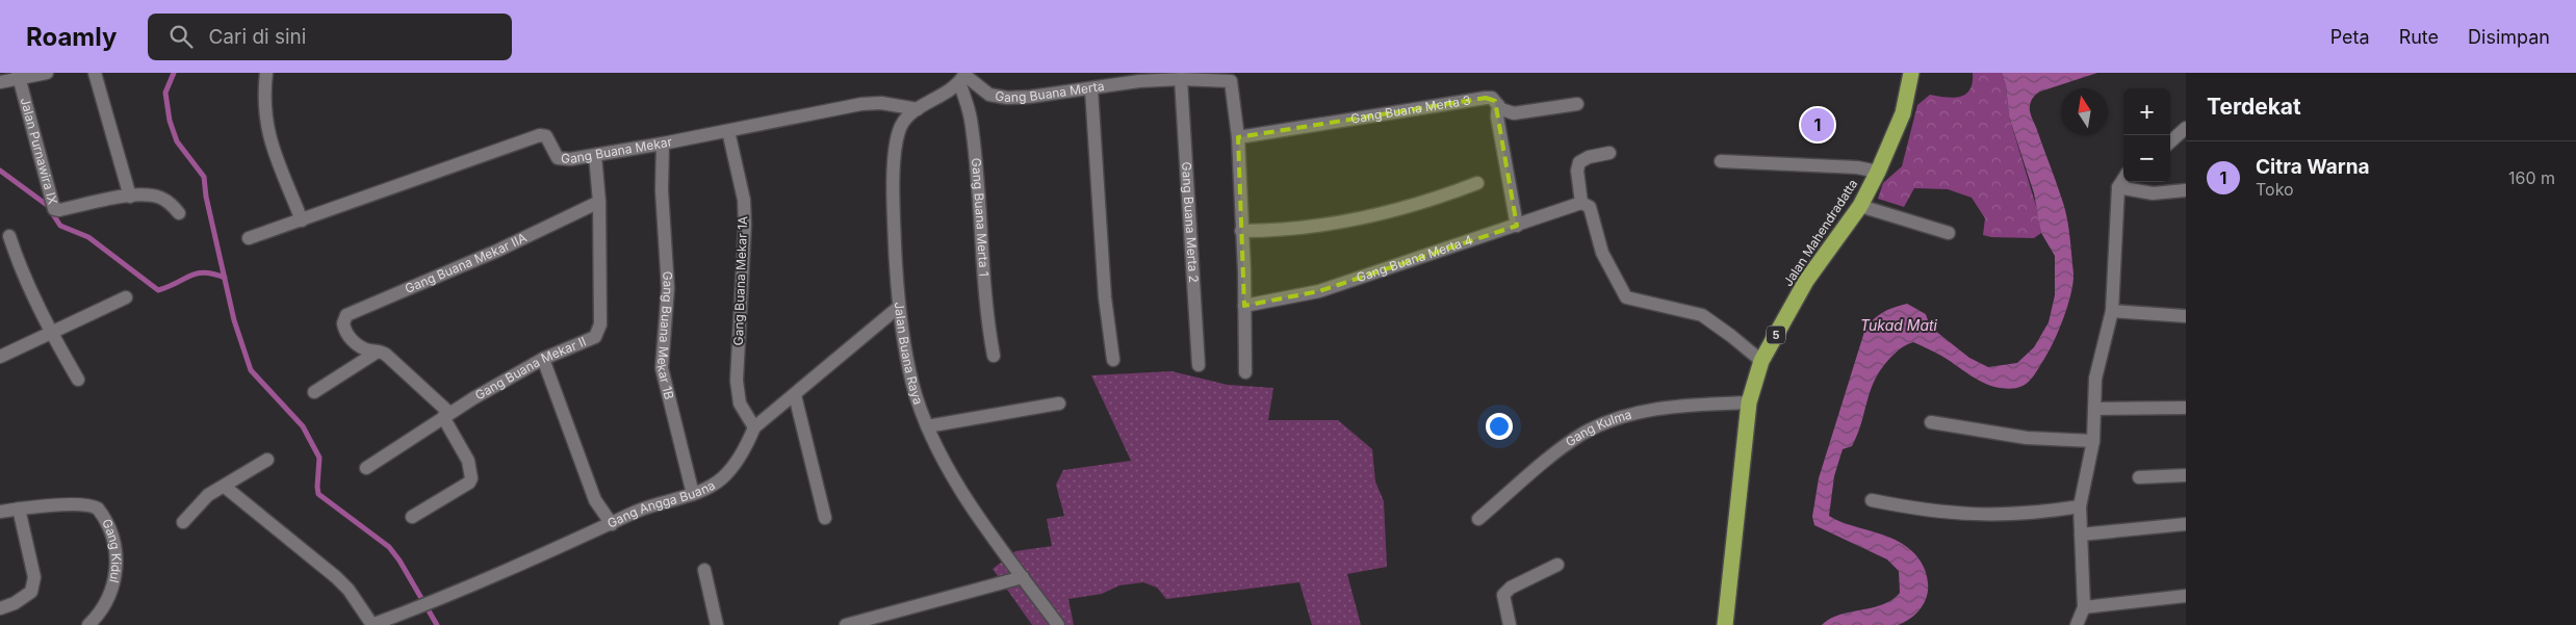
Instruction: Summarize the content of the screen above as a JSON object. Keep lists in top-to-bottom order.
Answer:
{
  "streets": {
    "highway": ["Jalan Mahendradatta", "5"],
    "street": [
      "Gang Buana Merta",
      "Gang Buana Merta 3",
      "Gang Buana Mekar",
      "Jalan Purnawira IX",
      "Gang Buana Merta 1",
      "Gang Buana Merta 2",
      "Gang Buana Merta 4",
      "Gang Buana Mekar IIA",
      "Gang Buana Mekar 1A",
      "Gang Buana Mekar 1B",
      "Jalan Buana Raya",
      "Gang Buana Mekar II",
      "Gang Kulma",
      "Gang Angga Buana",
      "Gang Kidul"
    ]
  },
  "crossings": [
    ["Gang Buana Merta", "Gang Buana Merta 3"],
    ["Gang Buana Merta", "Gang Buana Merta 1"],
    ["Gang Buana Merta", "Gang Buana Merta 2"],
    ["Gang Buana Merta", "Jalan Buana Raya"],
    ["Gang Buana Mekar", "Gang Buana Mekar 1A"],
    ["Gang Buana Mekar", "Gang Buana Mekar 1B"],
    ["Gang Buana Mekar", "Jalan Buana Raya"],
    ["Gang Buana Mekar", "Gang Buana Mekar II"],
    ["Gang Buana Merta 1", "Jalan Buana Raya"],
    ["Jalan Mahendradatta", "Gang Kulma"],
    ["Gang Buana Mekar IIA", "Gang Buana Mekar II"],
    ["Gang Buana Mekar 1A", "Gang Angga Buana"],
    ["Gang Buana Mekar 1B", "Gang Angga Buana"],
    ["Jalan Buana Raya", "Gang Angga Buana"]
  ],
  "water": ["Tukad Mati"],
  "north": "top",
  "page": {
    "header": "Roamly",
    "search": "Cari di sini",
    "nav": ["Peta", "Rute", "Disimpan"],
    "heading": "Terdekat",
    "map_buttons": ["+", "−"],
    "pins": "1",
    "list": [
      {
        "mark": "1",
        "name": "Citra Warna",
        "note": "Toko",
        "value": "160 m"
      }
    ]
  }
}
